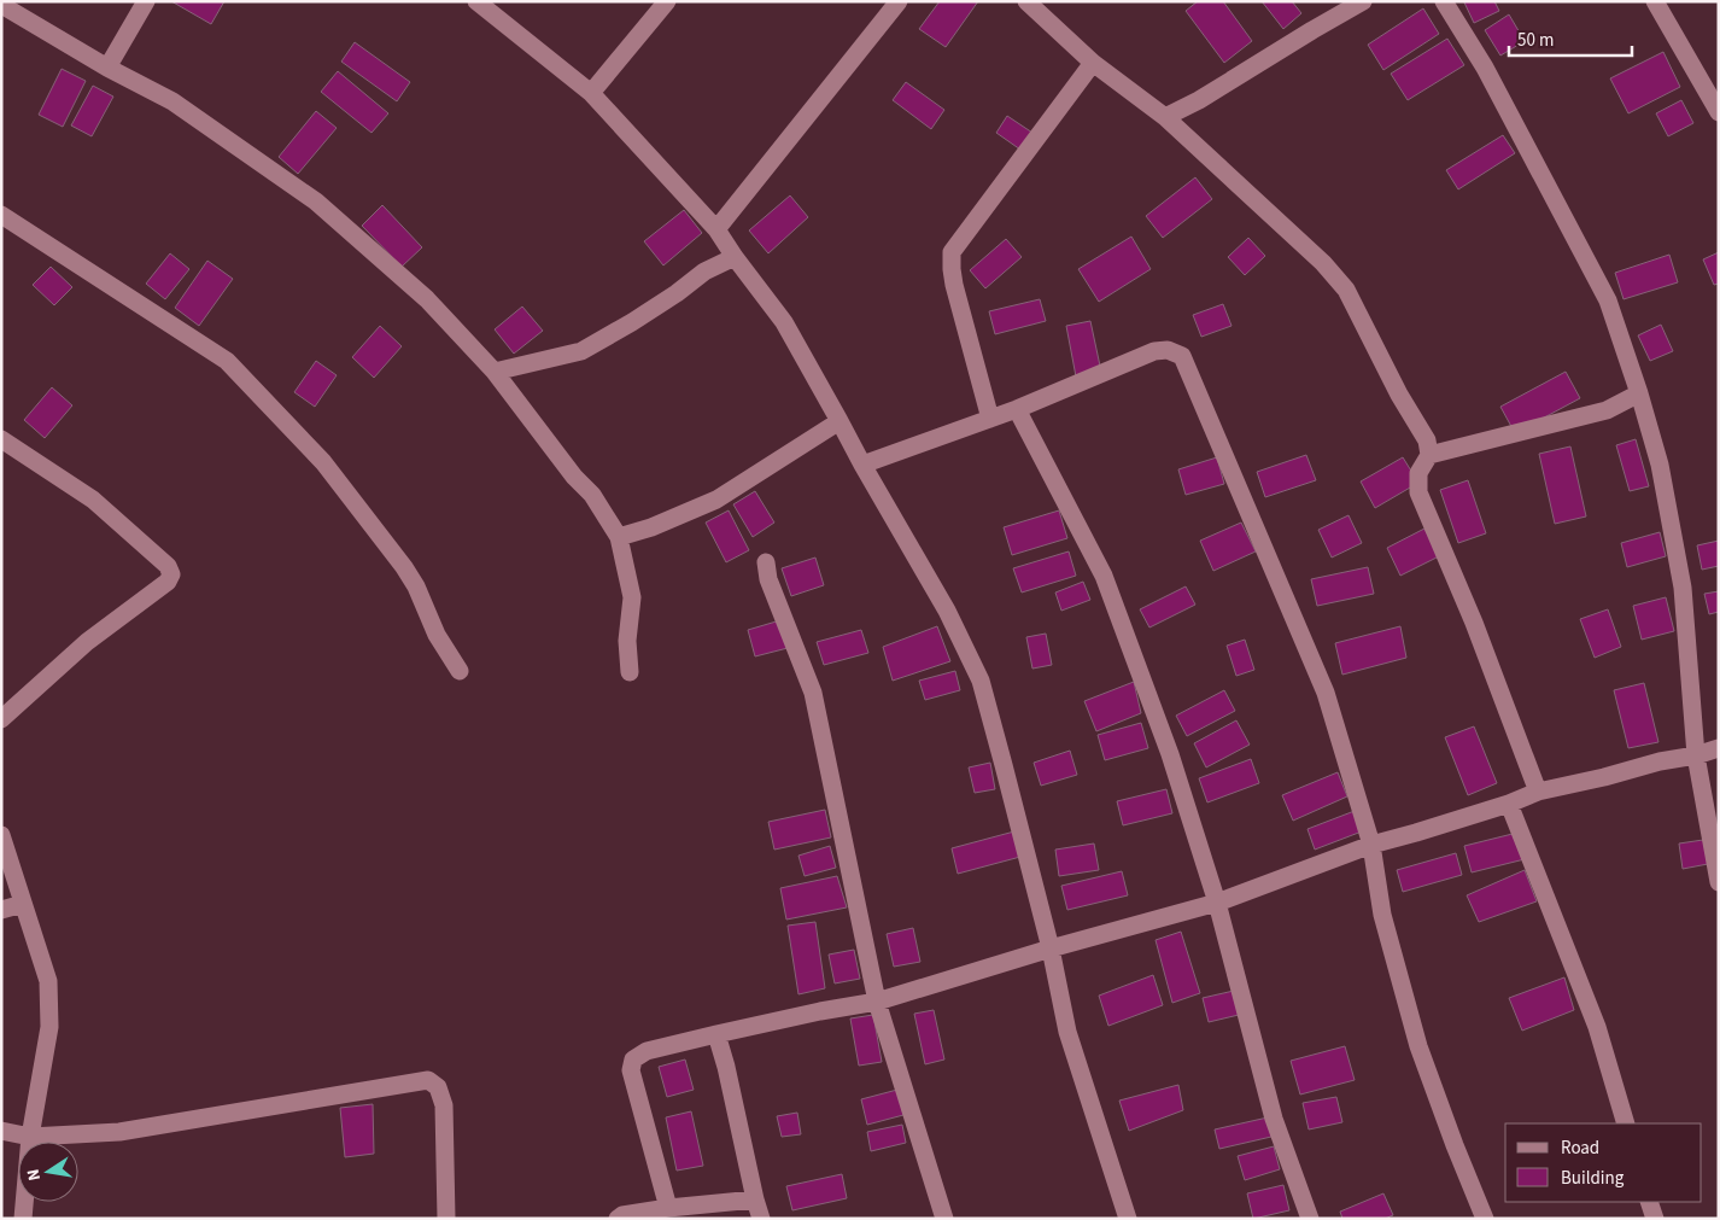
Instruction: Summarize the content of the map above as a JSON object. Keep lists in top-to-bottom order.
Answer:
{
  "legend": ["Road", "Building"],
  "scale_bar": "50 m",
  "north": "left"
}
